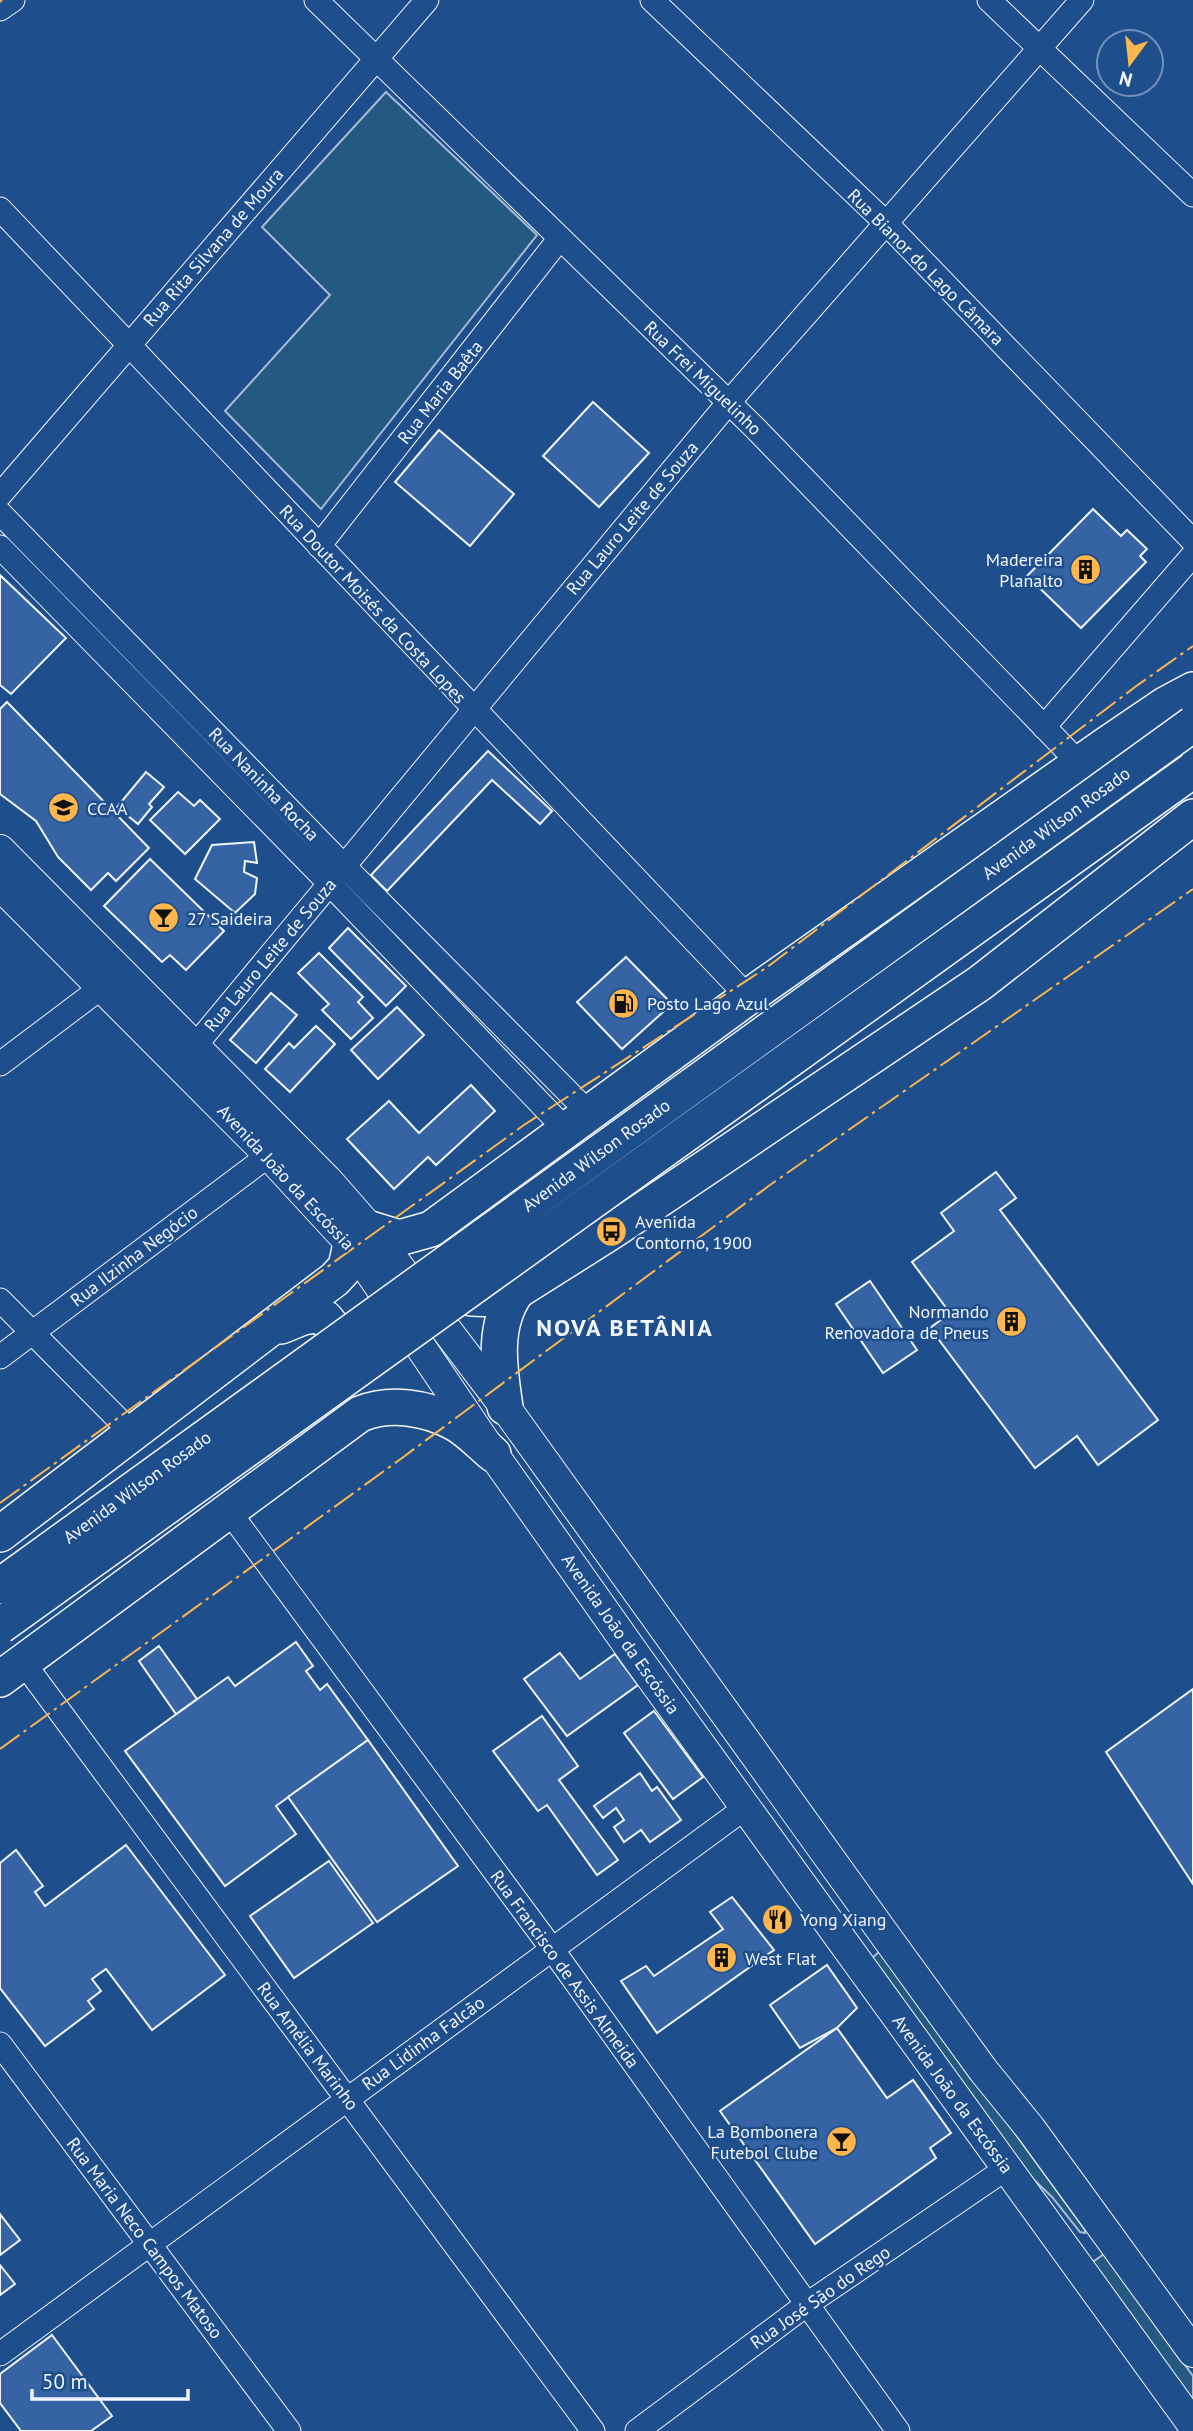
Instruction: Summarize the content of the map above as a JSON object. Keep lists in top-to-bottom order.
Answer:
{
  "streets": {
    "highway": ["Avenida Wilson Rosado"],
    "main road": ["Avenida João da Escóssia"],
    "street": [
      "Rua Rita Silvana de Moura",
      "Rua Bianor do Lago Câmara",
      "Rua Frei Miguelinho",
      "Rua Maria Baêta",
      "Rua Lauro Leite de Souza",
      "Rua Doutor Moisés da Costa Lopes",
      "Rua Naninha Rocha",
      "Rua Ilzinha Negócio",
      "Rua Francisco de Assis Almeida",
      "Rua Lidinha Falcão",
      "Rua Amélia Marinho",
      "Rua Maria Neco Campos Matoso",
      "Rua José São do Rego"
    ]
  },
  "crossings": [
    ["Rua Rita Silvana de Moura", "Rua Frei Miguelinho"],
    ["Rua Rita Silvana de Moura", "Rua Doutor Moisés da Costa Lopes"],
    ["Rua Bianor do Lago Câmara", "Rua Lauro Leite de Souza"],
    ["Rua Frei Miguelinho", "Rua Maria Baêta"],
    ["Rua Frei Miguelinho", "Rua Lauro Leite de Souza"],
    ["Rua Maria Baêta", "Rua Doutor Moisés da Costa Lopes"],
    ["Rua Lauro Leite de Souza", "Rua Doutor Moisés da Costa Lopes"],
    ["Rua Lauro Leite de Souza", "Rua Naninha Rocha"],
    ["Rua Lauro Leite de Souza", "Avenida João da Escóssia"],
    ["Avenida João da Escóssia", "Rua Ilzinha Negócio"],
    ["Avenida João da Escóssia", "Rua Lidinha Falcão"],
    ["Avenida João da Escóssia", "Rua José São do Rego"],
    ["Rua Francisco de Assis Almeida", "Rua Lidinha Falcão"],
    ["Rua Francisco de Assis Almeida", "Rua José São do Rego"],
    ["Rua Lidinha Falcão", "Rua Amélia Marinho"],
    ["Rua Lidinha Falcão", "Rua Maria Neco Campos Matoso"]
  ],
  "districts": ["NOVA BETÂNIA"],
  "places": {
    "building": ["Madereira Planalto", "Normando Renovadora de Pneus", "West Flat"],
    "school or university": ["CCAA"],
    "bar": ["27 Saideira", "La Bombonera Futebol Clube"],
    "fuel station": ["Posto Lago Azul"],
    "bus stop": ["Avenida Contorno, 1900"],
    "restaurant": ["Yong Xiang"]
  },
  "scale_bar": "50 m",
  "north": "bottom"
}
